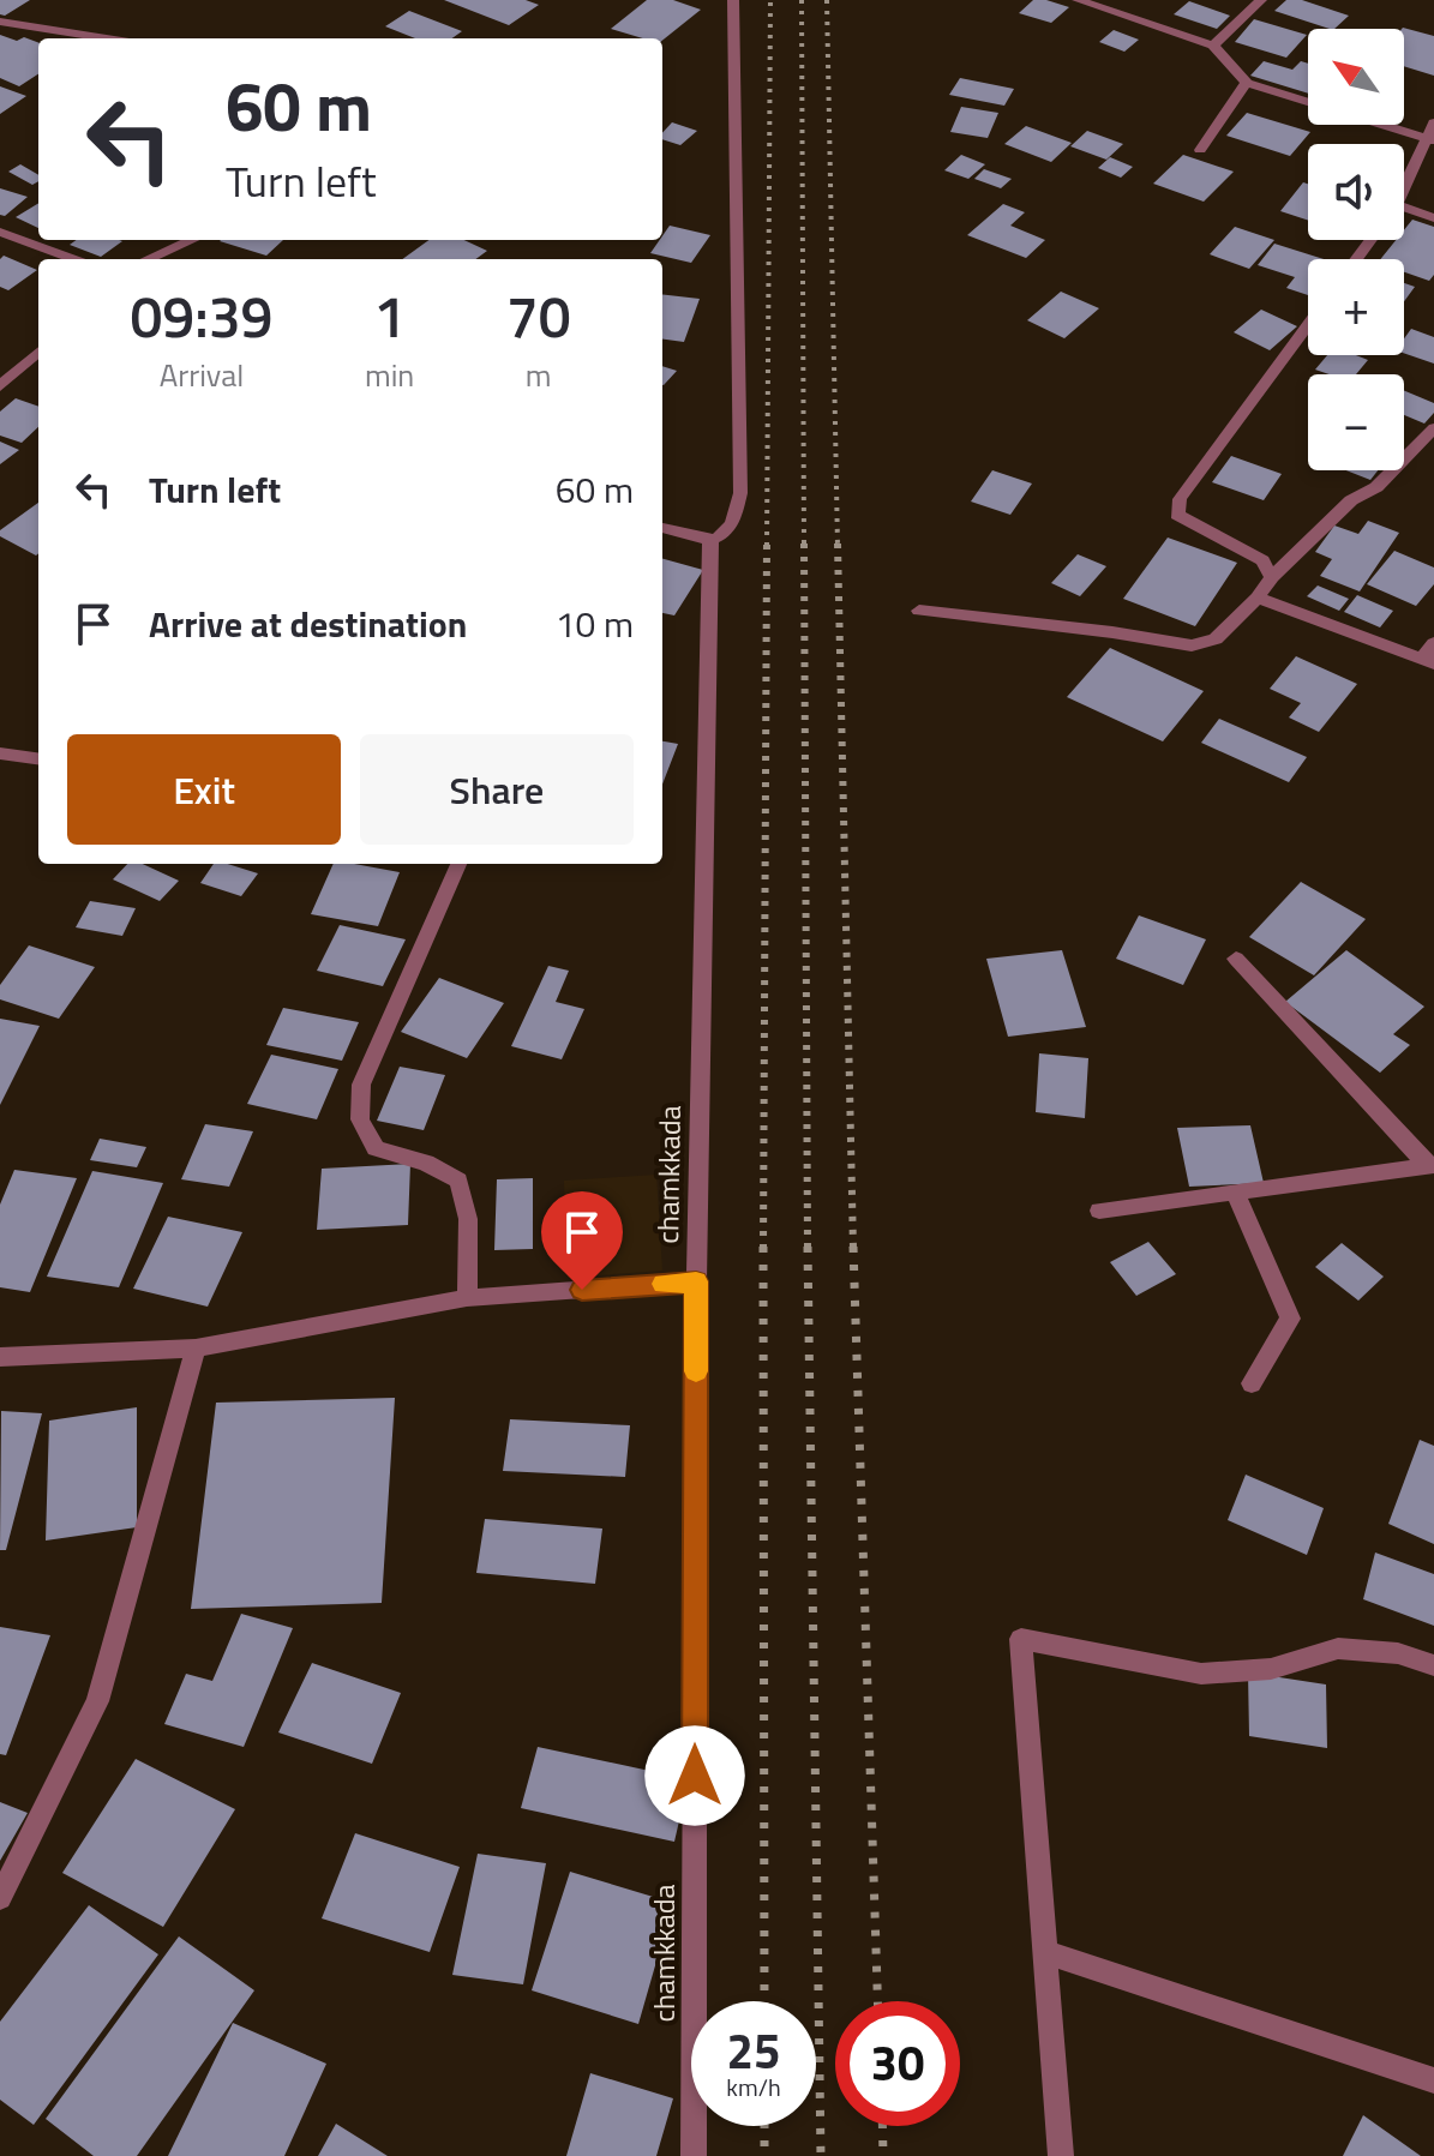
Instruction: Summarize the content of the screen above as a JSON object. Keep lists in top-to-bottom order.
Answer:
{
  "streets": {
    "street": ["chamkkada"]
  },
  "north": "top left",
  "page": {
    "map_buttons": ["+", "−"],
    "turn": ["60 m", "Turn left"],
    "eta": [
      "09:39",
      "Arrival",
      "1",
      "min",
      "70",
      "m"
    ],
    "list": [
      {
        "name": "Turn left",
        "value": "60 m"
      },
      {
        "name": "Arrive at destination",
        "value": "10 m"
      }
    ],
    "buttons": ["Exit", "Share"],
    "speed": "25 km/h",
    "limit": "30"
  }
}
